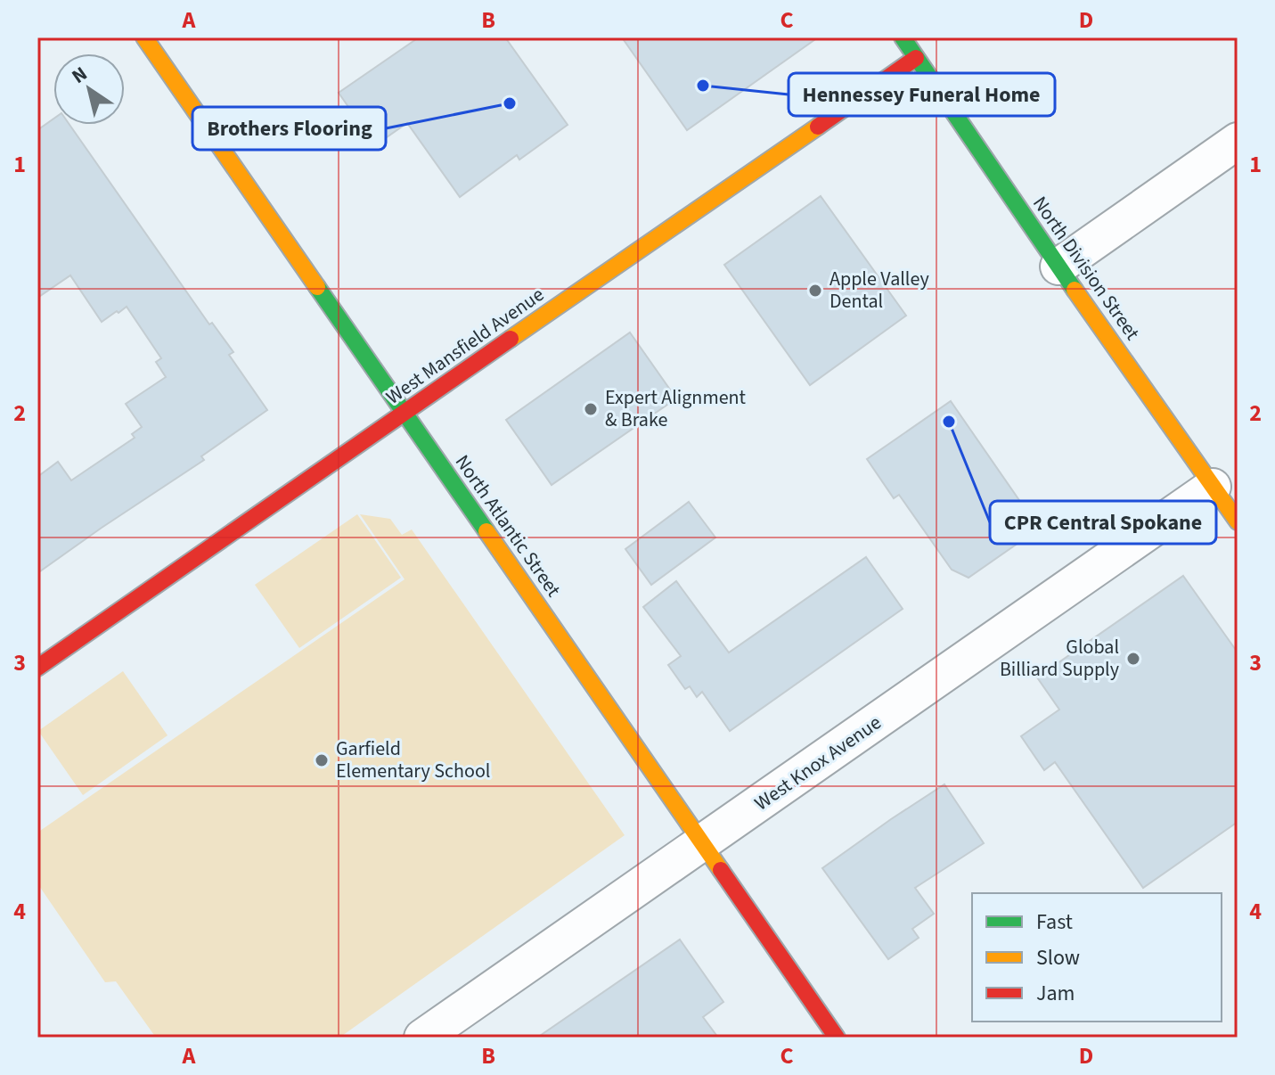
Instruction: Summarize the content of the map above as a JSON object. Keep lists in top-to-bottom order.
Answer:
{
  "streets": {
    "street": [
      "North Division Street",
      "West Mansfield Avenue",
      "North Atlantic Street",
      "West Knox Avenue"
    ]
  },
  "crossings": [
    ["North Division Street", "West Mansfield Avenue"],
    ["North Division Street", "West Knox Avenue"],
    ["West Mansfield Avenue", "North Atlantic Street"],
    ["North Atlantic Street", "West Knox Avenue"]
  ],
  "places": [
    "Hennessey Funeral Home",
    "Brothers Flooring",
    "Apple Valley Dental",
    "Expert Alignment & Brake",
    "CPR Central Spokane",
    "Global Billiard Supply",
    "Garfield Elementary School"
  ],
  "legend": ["Fast", "Slow", "Jam"],
  "north": "top left",
  "grid": {
    "columns": [
      "A",
      "B",
      "C",
      "D"
    ],
    "rows": [
      "1",
      "2",
      "3",
      "4"
    ]
  }
}
